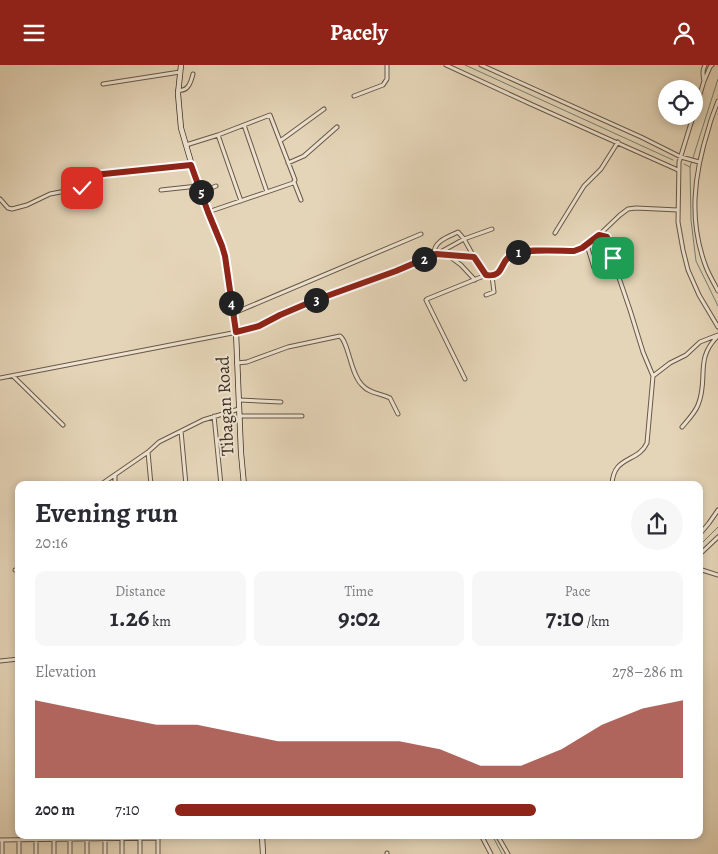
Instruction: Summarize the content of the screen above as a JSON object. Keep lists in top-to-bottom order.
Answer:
{
  "streets": {
    "main road": ["Tibagan Road"]
  },
  "page": {
    "header": "Pacely",
    "pins": [
      "5",
      "1",
      "2",
      "3",
      "4"
    ],
    "heading": ["Evening run", "20:16"],
    "stats": [
      ["Distance", "1.26 km"],
      ["Time", "9:02"],
      ["Pace", "7:10 /km"]
    ],
    "chart": ["Elevation", "278–286 m"],
    "list": [
      {
        "name": "200 m",
        "note": "7:10"
      }
    ]
  }
}
